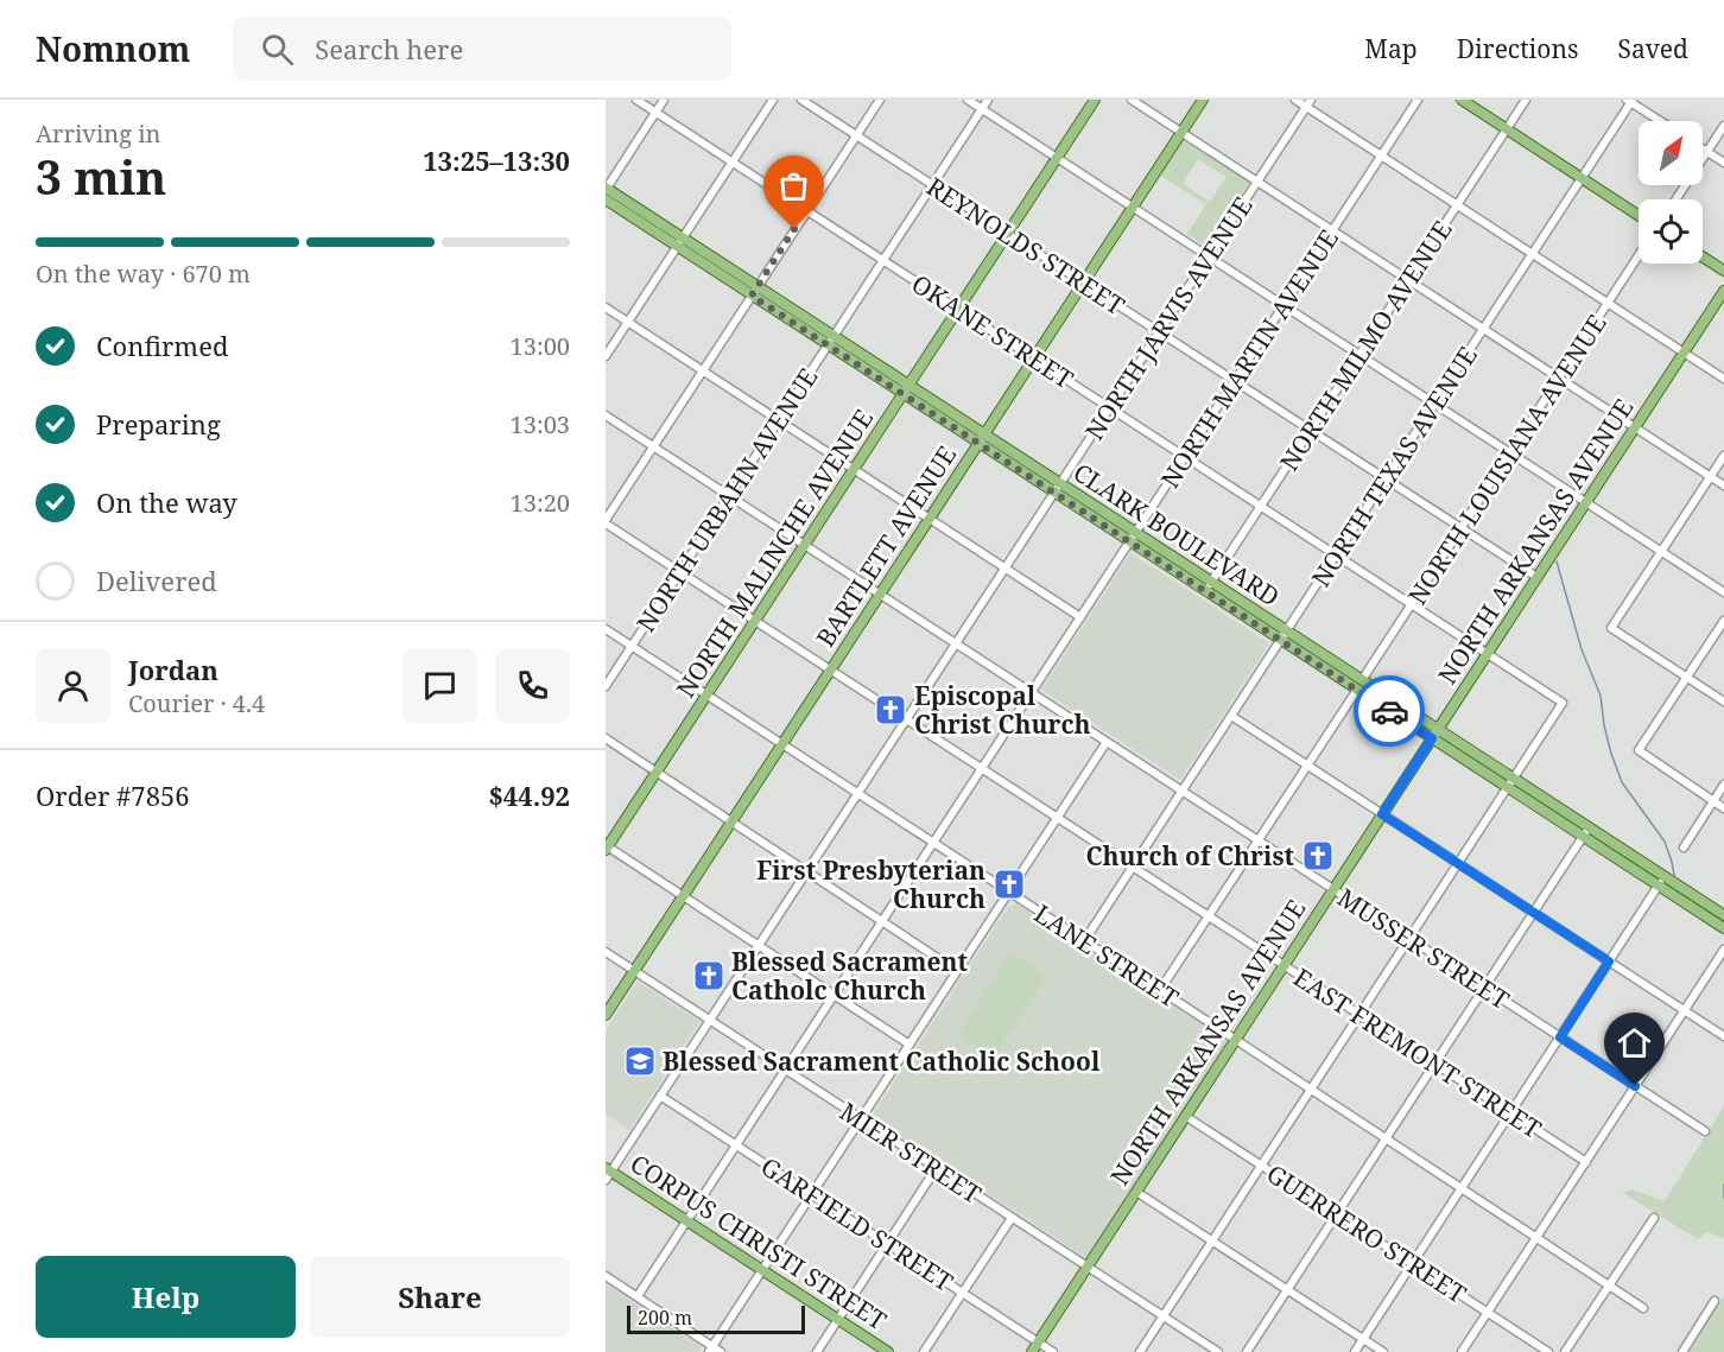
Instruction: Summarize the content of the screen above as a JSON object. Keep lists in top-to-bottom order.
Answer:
{
  "streets": {
    "main road": [
      "CLARK BOULEVARD",
      "NORTH ARKANSAS AVENUE",
      "BARTLETT AVENUE",
      "NORTH MALINCHE AVENUE",
      "CORPUS CHRISTI STREET"
    ],
    "street": [
      "REYNOLDS STREET",
      "NORTH JARVIS AVENUE",
      "OKANE STREET",
      "NORTH MILMO AVENUE",
      "NORTH MARTIN AVENUE",
      "NORTH LOUISIANA AVENUE",
      "NORTH TEXAS AVENUE",
      "NORTH URBAHN AVENUE",
      "MUSSER STREET",
      "LANE STREET",
      "EAST FREMONT STREET",
      "MIER STREET",
      "GARFIELD STREET",
      "GUERRERO STREET"
    ]
  },
  "crossings": [
    ["REYNOLDS STREET", "NORTH JARVIS AVENUE"],
    ["REYNOLDS STREET", "NORTH MILMO AVENUE"],
    ["REYNOLDS STREET", "NORTH MARTIN AVENUE"],
    ["REYNOLDS STREET", "NORTH LOUISIANA AVENUE"],
    ["REYNOLDS STREET", "NORTH TEXAS AVENUE"],
    ["REYNOLDS STREET", "NORTH URBAHN AVENUE"],
    ["REYNOLDS STREET", "NORTH ARKANSAS AVENUE"],
    ["REYNOLDS STREET", "BARTLETT AVENUE"],
    ["REYNOLDS STREET", "NORTH MALINCHE AVENUE"],
    ["NORTH JARVIS AVENUE", "OKANE STREET"],
    ["NORTH JARVIS AVENUE", "CLARK BOULEVARD"],
    ["NORTH JARVIS AVENUE", "MUSSER STREET"],
    ["NORTH JARVIS AVENUE", "LANE STREET"],
    ["NORTH JARVIS AVENUE", "EAST FREMONT STREET"],
    ["NORTH JARVIS AVENUE", "MIER STREET"],
    ["NORTH JARVIS AVENUE", "GARFIELD STREET"],
    ["NORTH JARVIS AVENUE", "CORPUS CHRISTI STREET"],
    ["OKANE STREET", "NORTH MILMO AVENUE"],
    ["OKANE STREET", "NORTH MARTIN AVENUE"],
    ["OKANE STREET", "NORTH LOUISIANA AVENUE"],
    ["OKANE STREET", "NORTH TEXAS AVENUE"],
    ["OKANE STREET", "NORTH URBAHN AVENUE"],
    ["OKANE STREET", "CLARK BOULEVARD"],
    ["OKANE STREET", "NORTH ARKANSAS AVENUE"],
    ["OKANE STREET", "BARTLETT AVENUE"],
    ["OKANE STREET", "NORTH MALINCHE AVENUE"],
    ["NORTH MILMO AVENUE", "CLARK BOULEVARD"],
    ["NORTH MARTIN AVENUE", "CLARK BOULEVARD"],
    ["NORTH MARTIN AVENUE", "MUSSER STREET"],
    ["NORTH MARTIN AVENUE", "LANE STREET"],
    ["NORTH MARTIN AVENUE", "EAST FREMONT STREET"],
    ["NORTH MARTIN AVENUE", "MIER STREET"],
    ["NORTH MARTIN AVENUE", "GARFIELD STREET"],
    ["NORTH MARTIN AVENUE", "CORPUS CHRISTI STREET"],
    ["NORTH LOUISIANA AVENUE", "CLARK BOULEVARD"],
    ["NORTH LOUISIANA AVENUE", "MUSSER STREET"],
    ["NORTH LOUISIANA AVENUE", "LANE STREET"],
    ["NORTH LOUISIANA AVENUE", "EAST FREMONT STREET"],
    ["NORTH TEXAS AVENUE", "CLARK BOULEVARD"],
    ["NORTH TEXAS AVENUE", "MUSSER STREET"],
    ["NORTH TEXAS AVENUE", "LANE STREET"],
    ["NORTH TEXAS AVENUE", "EAST FREMONT STREET"],
    ["NORTH URBAHN AVENUE", "CLARK BOULEVARD"],
    ["NORTH URBAHN AVENUE", "MUSSER STREET"],
    ["NORTH URBAHN AVENUE", "LANE STREET"],
    ["NORTH URBAHN AVENUE", "EAST FREMONT STREET"],
    ["CLARK BOULEVARD", "NORTH ARKANSAS AVENUE"],
    ["CLARK BOULEVARD", "BARTLETT AVENUE"],
    ["CLARK BOULEVARD", "NORTH MALINCHE AVENUE"],
    ["NORTH ARKANSAS AVENUE", "MUSSER STREET"],
    ["NORTH ARKANSAS AVENUE", "LANE STREET"],
    ["NORTH ARKANSAS AVENUE", "EAST FREMONT STREET"],
    ["NORTH ARKANSAS AVENUE", "MIER STREET"],
    ["NORTH ARKANSAS AVENUE", "GARFIELD STREET"],
    ["NORTH ARKANSAS AVENUE", "GUERRERO STREET"],
    ["BARTLETT AVENUE", "MUSSER STREET"],
    ["BARTLETT AVENUE", "LANE STREET"],
    ["BARTLETT AVENUE", "EAST FREMONT STREET"],
    ["BARTLETT AVENUE", "MIER STREET"],
    ["NORTH MALINCHE AVENUE", "MUSSER STREET"],
    ["NORTH MALINCHE AVENUE", "LANE STREET"],
    ["NORTH MALINCHE AVENUE", "EAST FREMONT STREET"]
  ],
  "places": {
    "church": [
      "Episcopal Christ Church",
      "Church of Christ",
      "First Presbyterian Church",
      "Blessed Sacrament Catholc Church"
    ],
    "school or university": ["Blessed Sacrament Catholic School"]
  },
  "scale_bar": "200 m",
  "north": "top right",
  "page": {
    "header": "Nomnom",
    "search": "Search here",
    "nav": ["Map", "Directions", "Saved"],
    "heading": ["3 min", "Arriving in", "13:25–13:30"],
    "panel": [
      "Jordan",
      "Courier · 4.4",
      "Order #7856",
      "$44.92"
    ],
    "bar": "On the way · 670 m",
    "list": [
      ["Confirmed", "13:00"],
      ["Preparing", "13:03"],
      ["On the way", "13:20"],
      "Delivered"
    ],
    "buttons": ["Help", "Share"],
    "scale": "200 m"
  }
}
